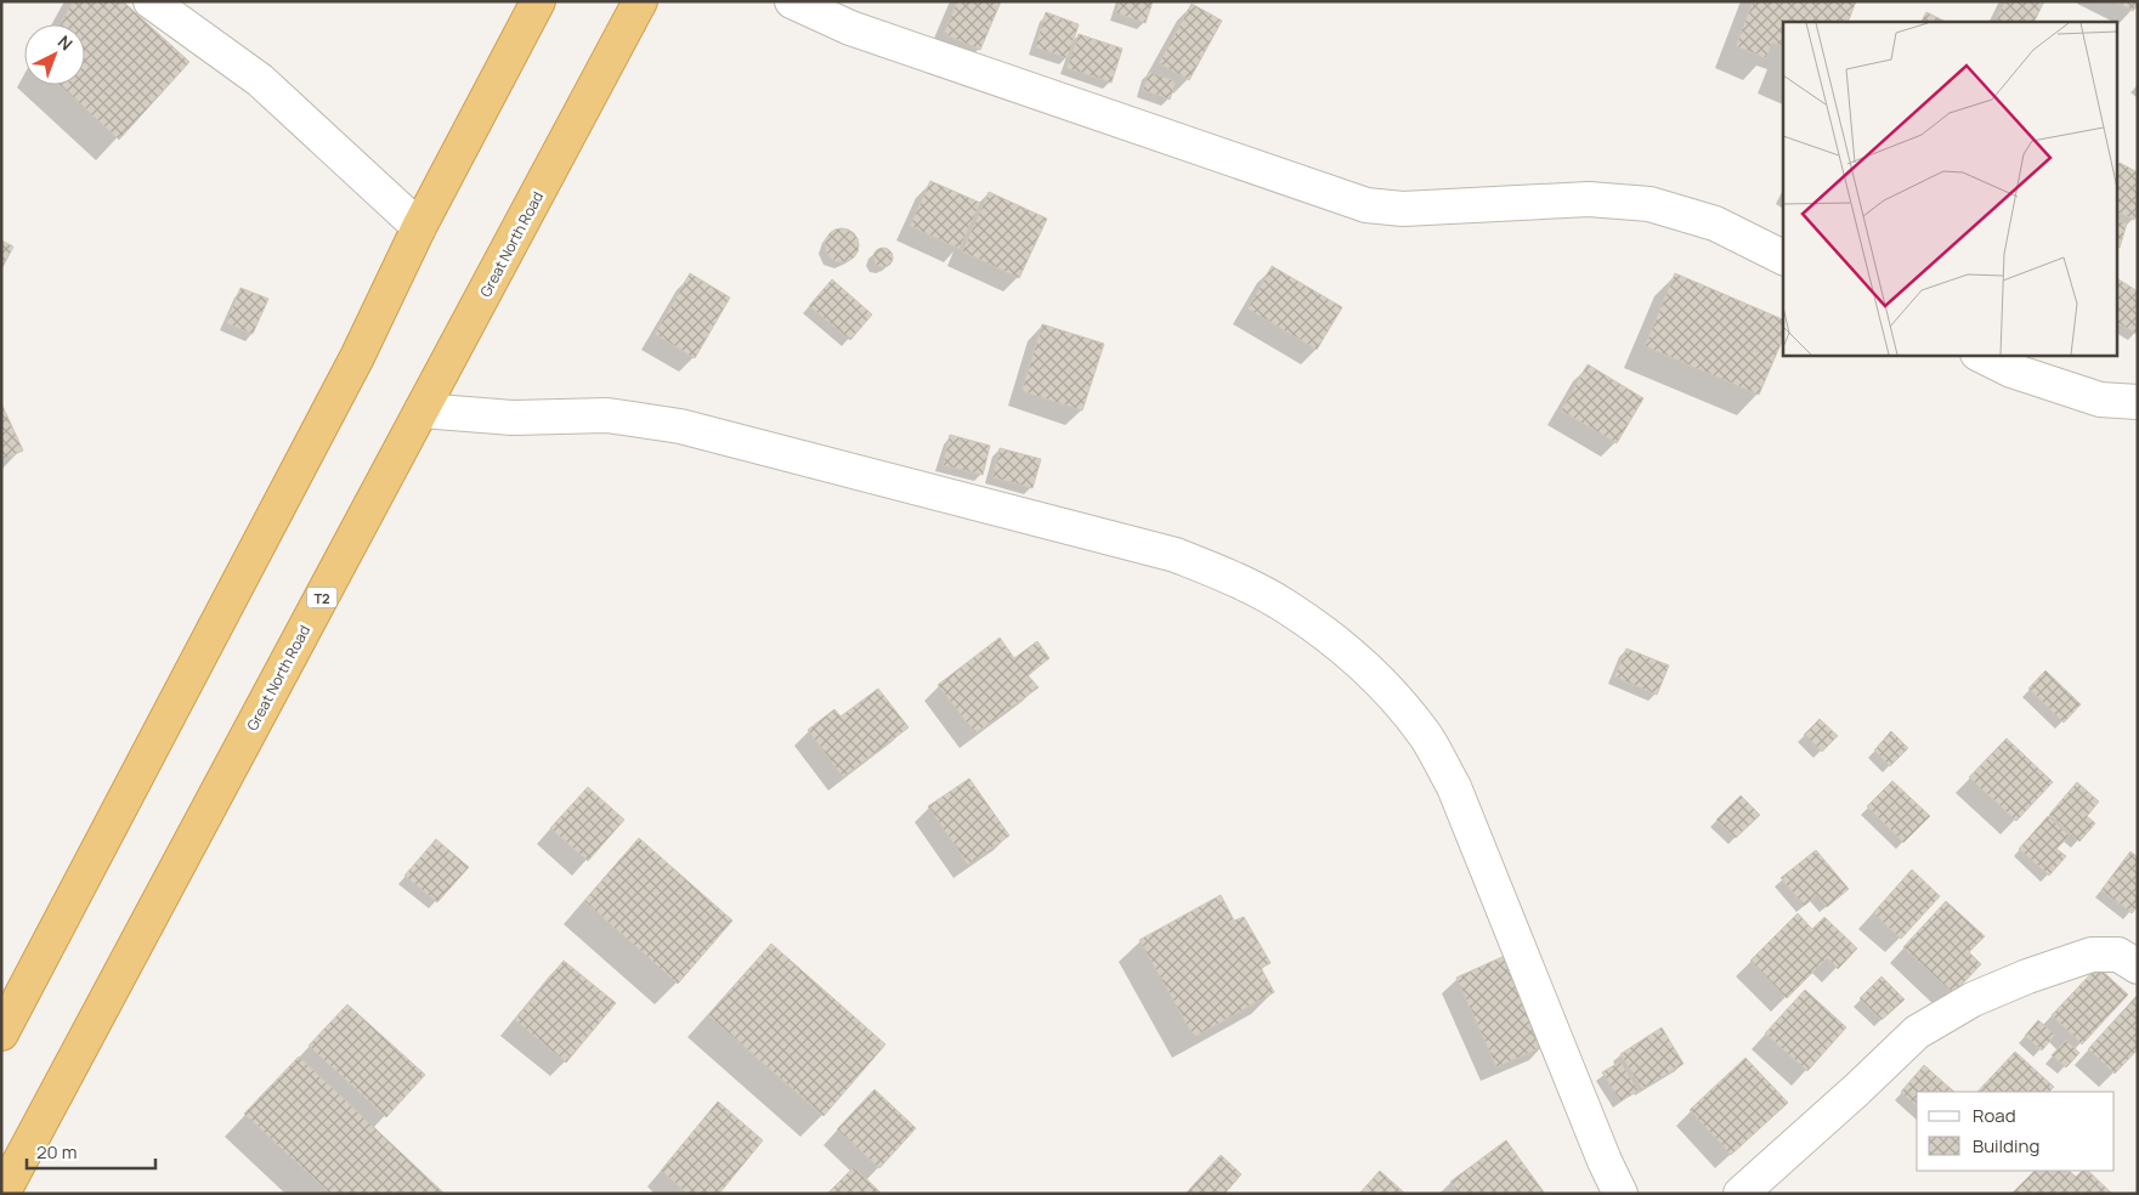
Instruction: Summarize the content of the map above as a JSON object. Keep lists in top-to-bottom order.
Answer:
{
  "streets": {
    "highway": ["Great North Road", "T2"]
  },
  "legend": ["Road", "Building"],
  "scale_bar": "20 m",
  "north": "top right"
}
